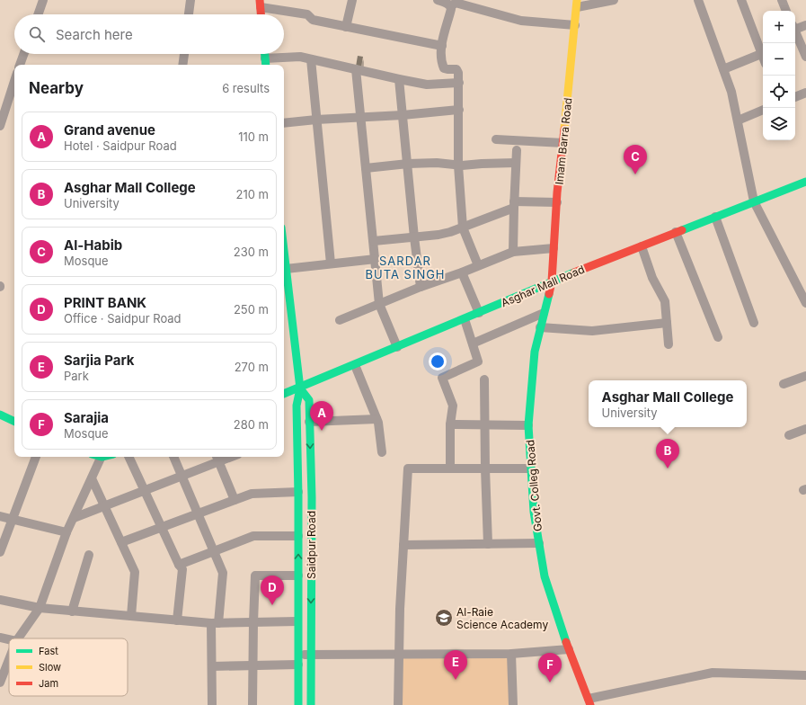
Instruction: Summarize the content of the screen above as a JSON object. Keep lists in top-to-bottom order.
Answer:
{
  "streets": {
    "main road": [
      "Imam Barra Road",
      "Asghar Mall Road",
      "Govt. Colleg Road",
      "Saidpur Road"
    ]
  },
  "crossings": [
    ["Imam Barra Road", "Asghar Mall Road"],
    ["Imam Barra Road", "Govt. Colleg Road"],
    ["Asghar Mall Road", "Govt. Colleg Road"],
    ["Asghar Mall Road", "Saidpur Road"]
  ],
  "districts": ["SARDAR BUTA SINGH"],
  "places": {
    "school or university": ["Al-Raie Science Academy"]
  },
  "legend": ["Fast", "Slow", "Jam"],
  "page": {
    "map_buttons": ["+", "−"],
    "search": "Search here",
    "heading": ["Nearby", "6 results"],
    "list": [
      {
        "mark": "A",
        "name": "Grand avenue",
        "note": "Hotel · Saidpur Road",
        "value": "110 m"
      },
      {
        "mark": "B",
        "name": "Asghar Mall College",
        "note": "University",
        "value": "210 m"
      },
      {
        "mark": "C",
        "name": "Al-Habib",
        "note": "Mosque",
        "value": "230 m"
      },
      {
        "mark": "D",
        "name": "PRINT BANK",
        "note": "Office · Saidpur Road",
        "value": "250 m"
      },
      {
        "mark": "E",
        "name": "Sarjia Park",
        "note": "Park",
        "value": "270 m"
      },
      {
        "mark": "F",
        "name": "Sarajia",
        "note": "Mosque",
        "value": "280 m"
      }
    ],
    "pins": [
      "C",
      "A",
      "B",
      "D",
      "E",
      "F"
    ],
    "popup": ["Asghar Mall College", "University"]
  }
}
